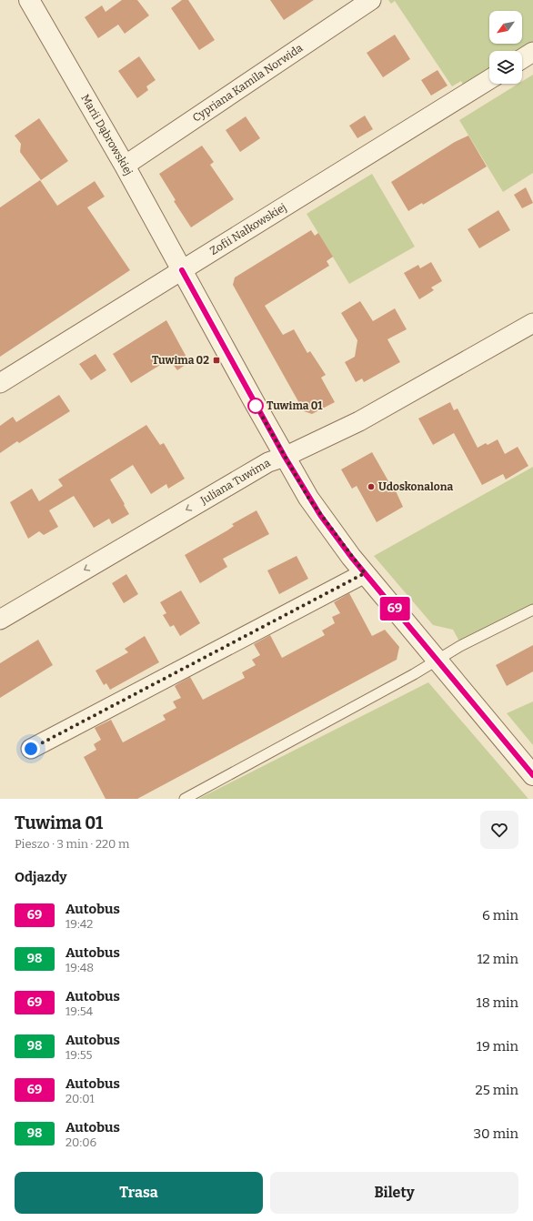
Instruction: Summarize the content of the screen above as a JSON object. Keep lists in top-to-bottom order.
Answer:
{
  "streets": {
    "street": [
      "Cypriana Kamila Norwida",
      "Marii Dąbrowskiej",
      "Zofii Nałkowskiej",
      "Juliana Tuwima"
    ]
  },
  "crossings": [
    ["Cypriana Kamila Norwida", "Marii Dąbrowskiej"],
    ["Marii Dąbrowskiej", "Zofii Nałkowskiej"],
    ["Marii Dąbrowskiej", "Juliana Tuwima"]
  ],
  "places": {
    "transit": ["Tuwima 02"],
    "other": ["Tuwima 01", "Udoskonalona"]
  },
  "lines": ["bus line 69"],
  "north": "bottom left",
  "page": {
    "on_map": "69",
    "heading": [
      ["Tuwima 01", "Pieszo · 3 min · 220 m"],
      "Odjazdy"
    ],
    "list": [
      {
        "mark": "69",
        "name": "Autobus",
        "note": "19:42",
        "value": "6 min"
      },
      {
        "mark": "98",
        "name": "Autobus",
        "note": "19:48",
        "value": "12 min"
      },
      {
        "mark": "69",
        "name": "Autobus",
        "note": "19:54",
        "value": "18 min"
      },
      {
        "mark": "98",
        "name": "Autobus",
        "note": "19:55",
        "value": "19 min"
      },
      {
        "mark": "69",
        "name": "Autobus",
        "note": "20:01",
        "value": "25 min"
      },
      {
        "mark": "98",
        "name": "Autobus",
        "note": "20:06",
        "value": "30 min"
      }
    ],
    "buttons": ["Trasa", "Bilety"]
  }
}
